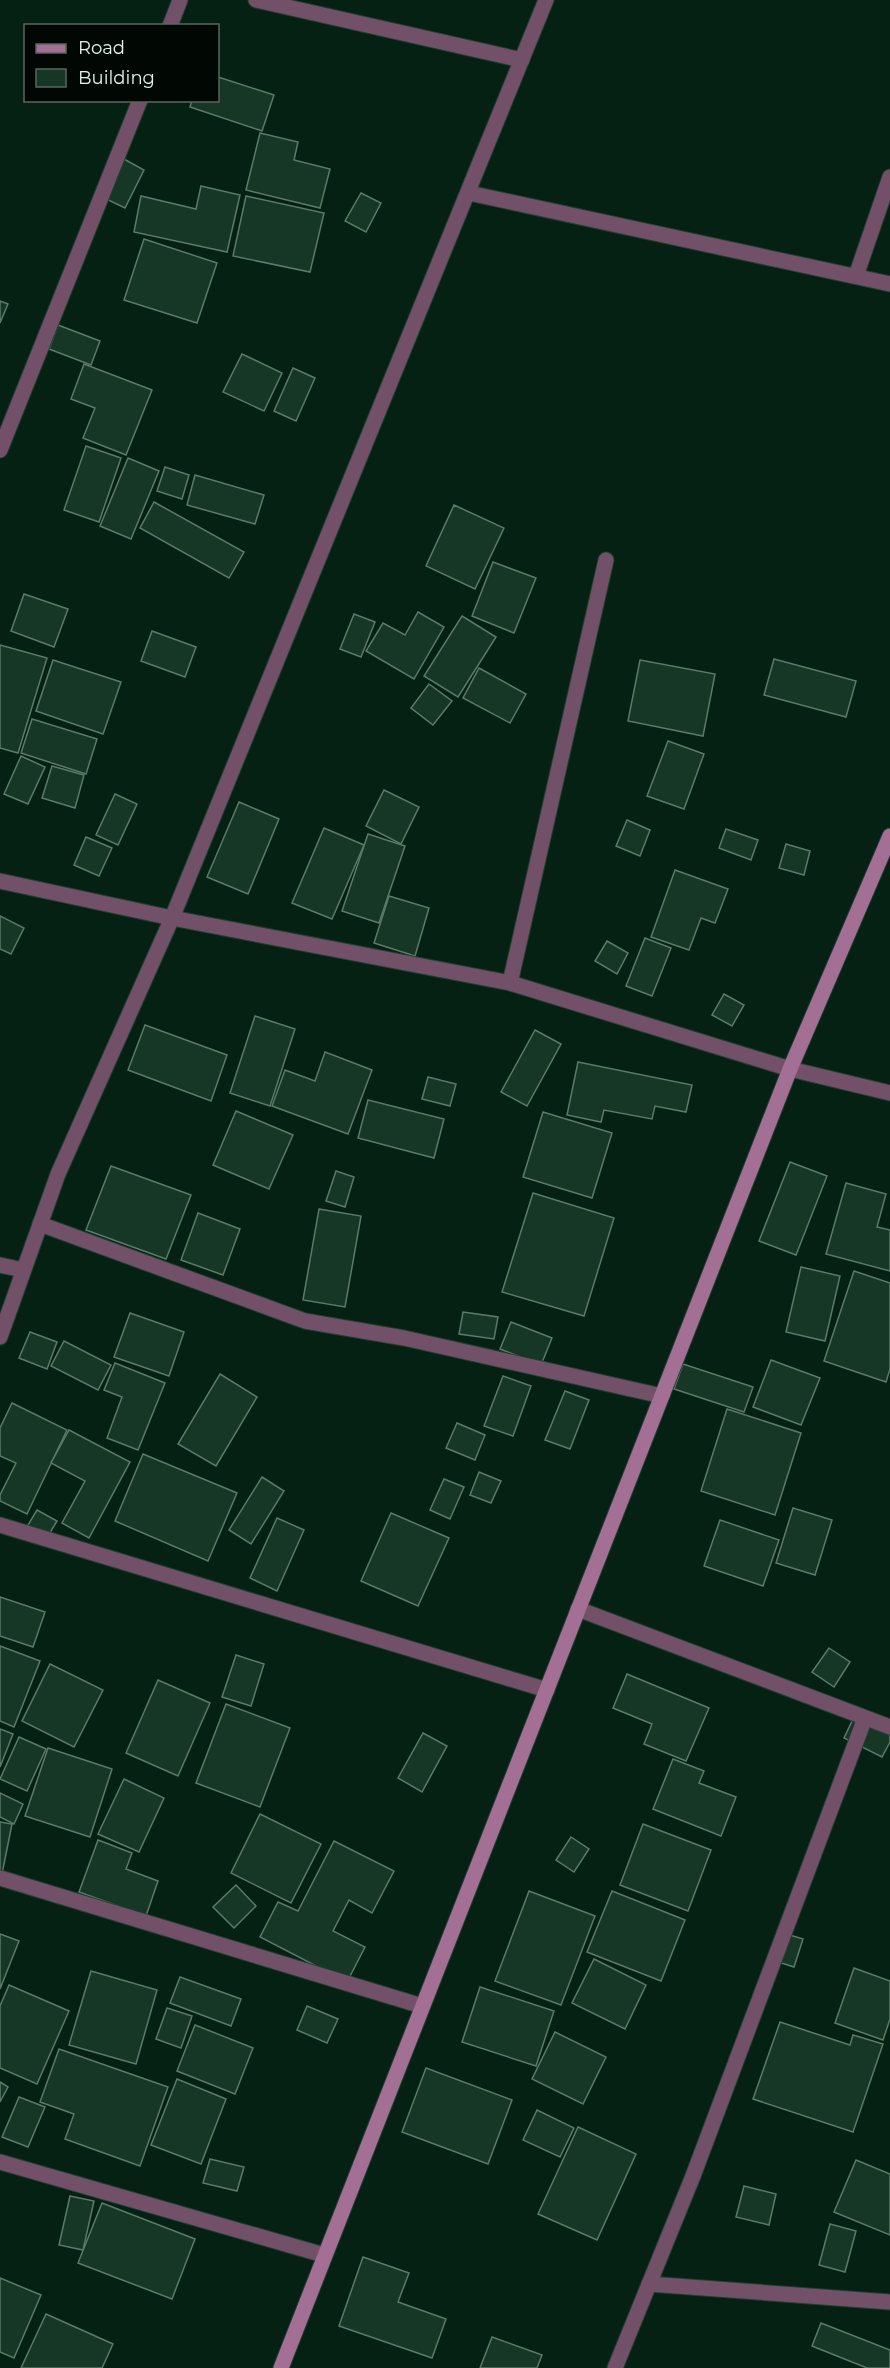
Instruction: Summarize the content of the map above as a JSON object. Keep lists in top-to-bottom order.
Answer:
{
  "legend": ["Road", "Building"]
}
